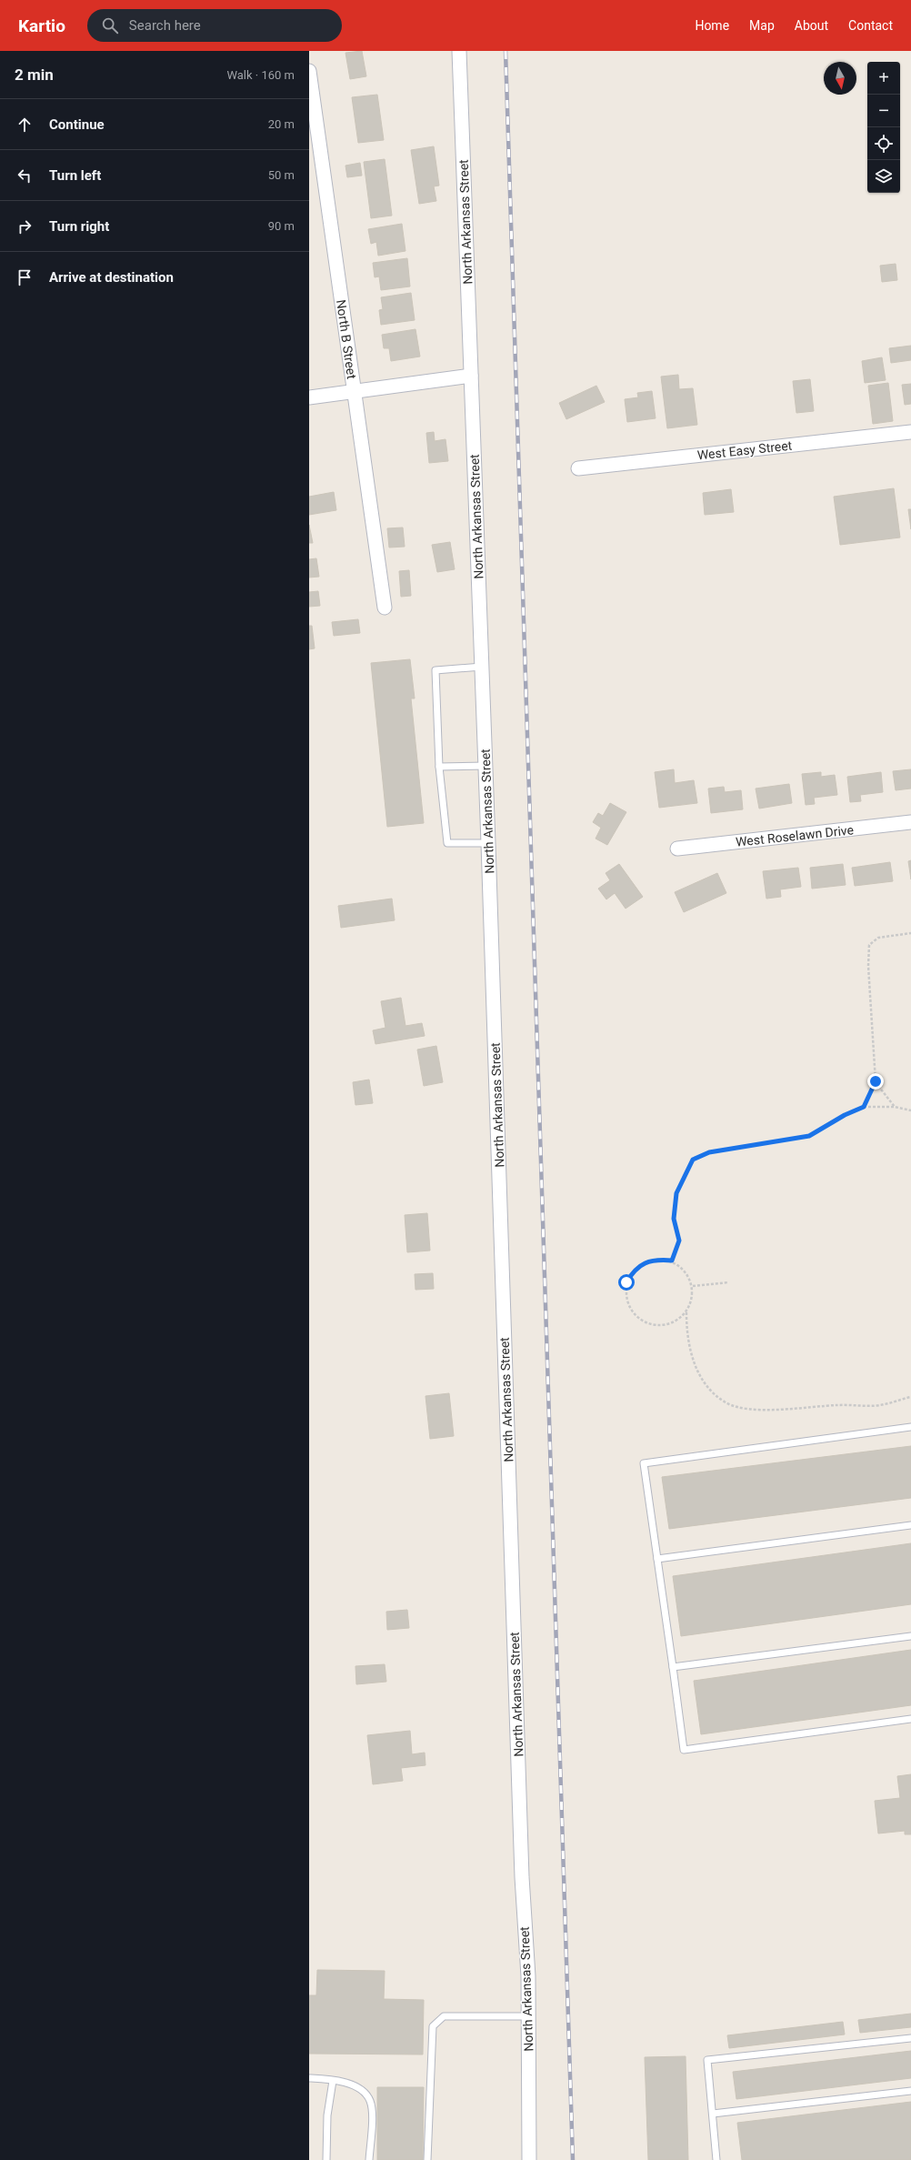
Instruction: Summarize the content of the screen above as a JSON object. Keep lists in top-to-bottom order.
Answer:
{
  "streets": {
    "street": [
      "North Arkansas Street",
      "North B Street",
      "West Easy Street",
      "West Roselawn Drive"
    ]
  },
  "north": "bottom",
  "page": {
    "header": "Kartio",
    "search": "Search here",
    "nav": [
      "Home",
      "Map",
      "About",
      "Contact"
    ],
    "heading": ["2 min", "Walk · 160 m"],
    "map_buttons": ["+", "−"],
    "list": [
      ["Continue", "20 m"],
      ["Turn left", "50 m"],
      ["Turn right", "90 m"],
      "Arrive at destination"
    ]
  }
}
